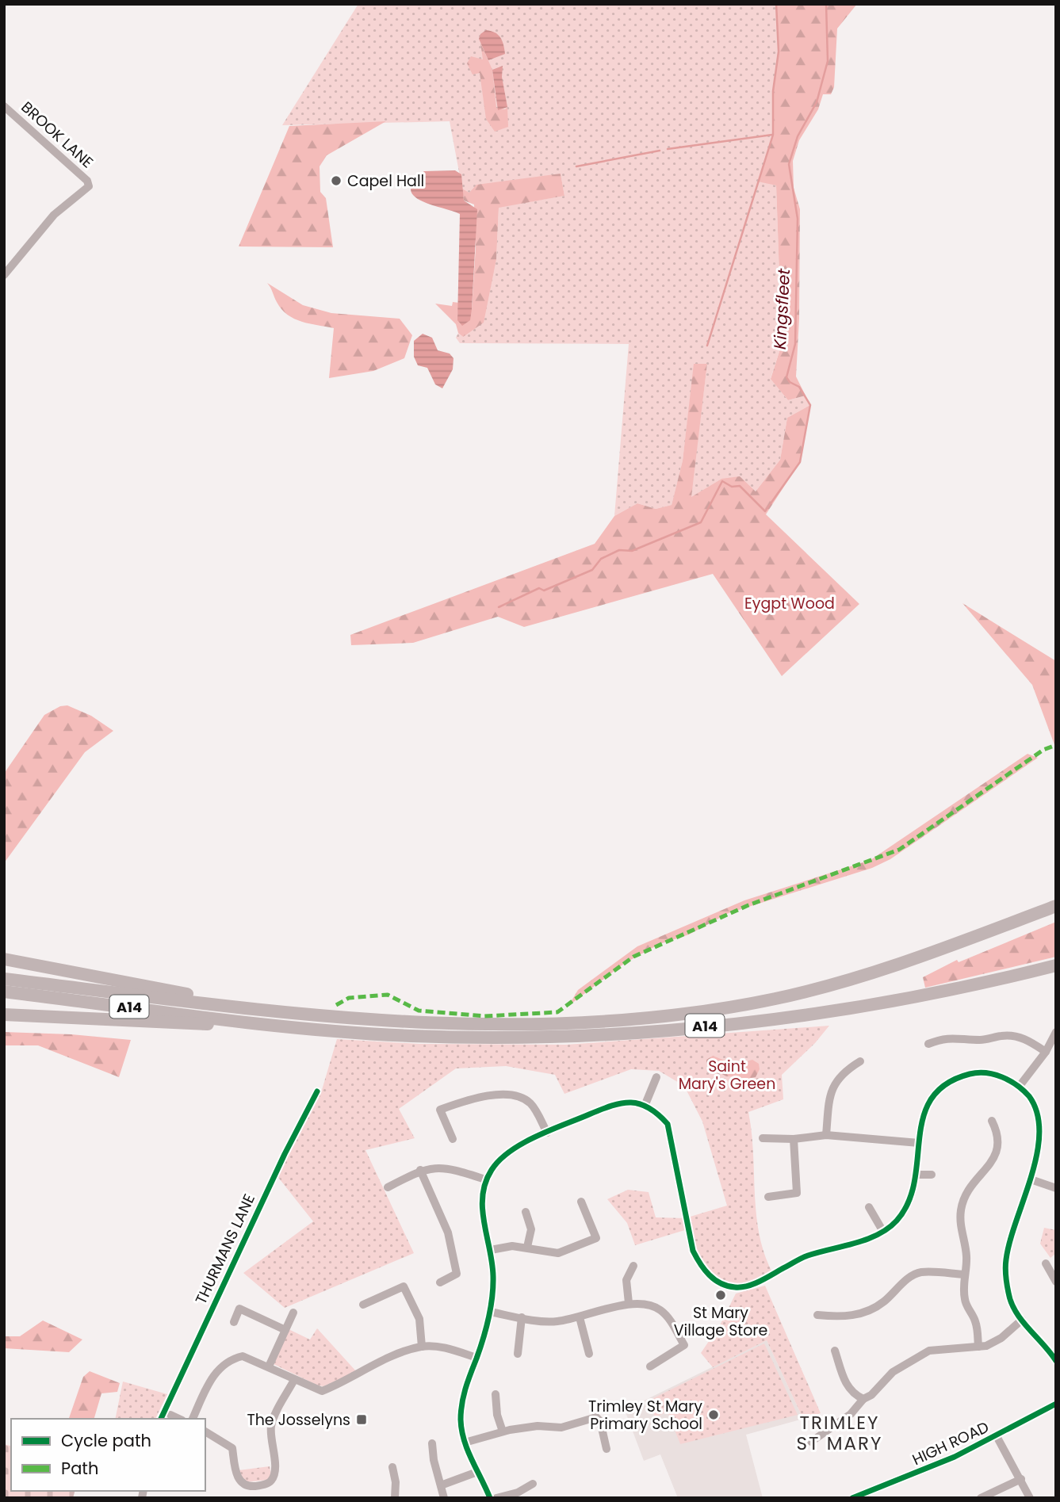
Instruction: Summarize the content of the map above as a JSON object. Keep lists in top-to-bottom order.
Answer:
{
  "streets": {
    "highway": ["A14"],
    "street": ["BROOK LANE", "THURMANS LANE", "HIGH ROAD"]
  },
  "districts": ["TRIMLEY ST MARY"],
  "water": ["Kingsfleet"],
  "parks": ["Eygpt Wood", "Saint Mary's Green"],
  "places": {
    "other": ["Capel Hall", "St Mary Village Store", "Trimley St Mary Primary School"],
    "transit": ["The Josselyns"]
  },
  "legend": ["Cycle path", "Path"]
}
